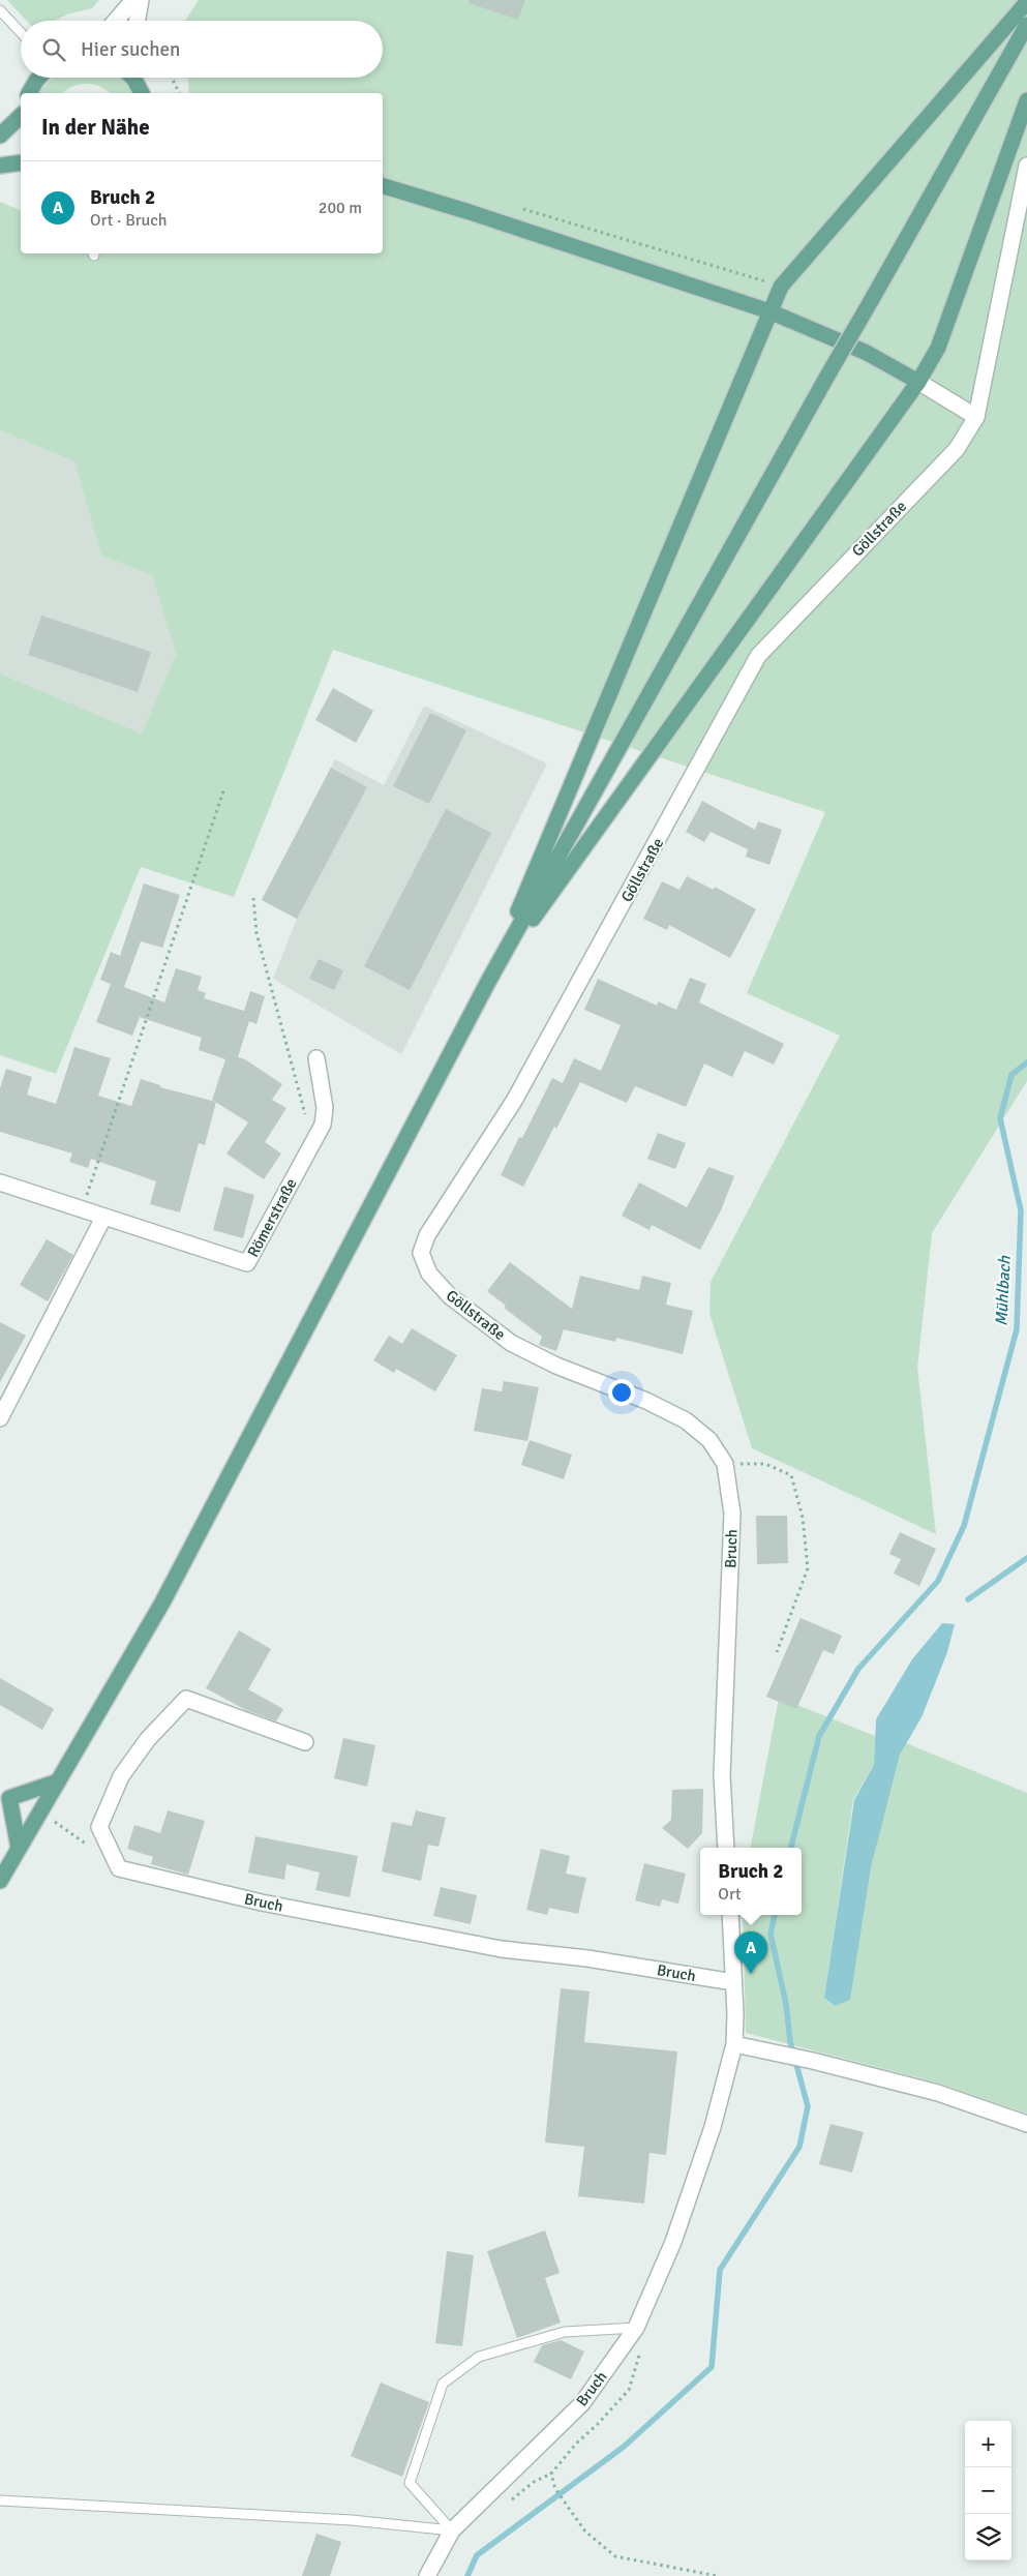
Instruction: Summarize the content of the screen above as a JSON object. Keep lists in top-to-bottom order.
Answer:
{
  "streets": {
    "street": ["Göllstraße", "Römerstraße", "Bruch"]
  },
  "crossings": [
    ["Göllstraße", "Bruch"]
  ],
  "water": ["Mühlbach"],
  "page": {
    "search": "Hier suchen",
    "heading": "In der Nähe",
    "list": [
      {
        "mark": "A",
        "name": "Bruch 2",
        "note": "Ort · Bruch",
        "value": "200 m"
      }
    ],
    "popup": ["Bruch 2", "Ort"],
    "pins": "A",
    "map_buttons": ["+", "−"]
  }
}
